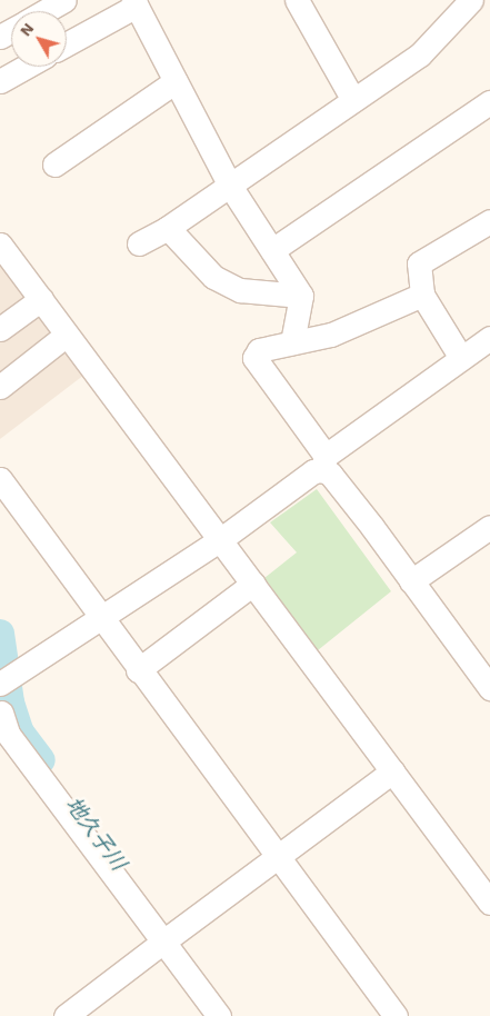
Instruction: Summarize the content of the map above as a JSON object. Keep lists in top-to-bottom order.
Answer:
{
  "water": ["地久子川"],
  "north": "top left"
}
